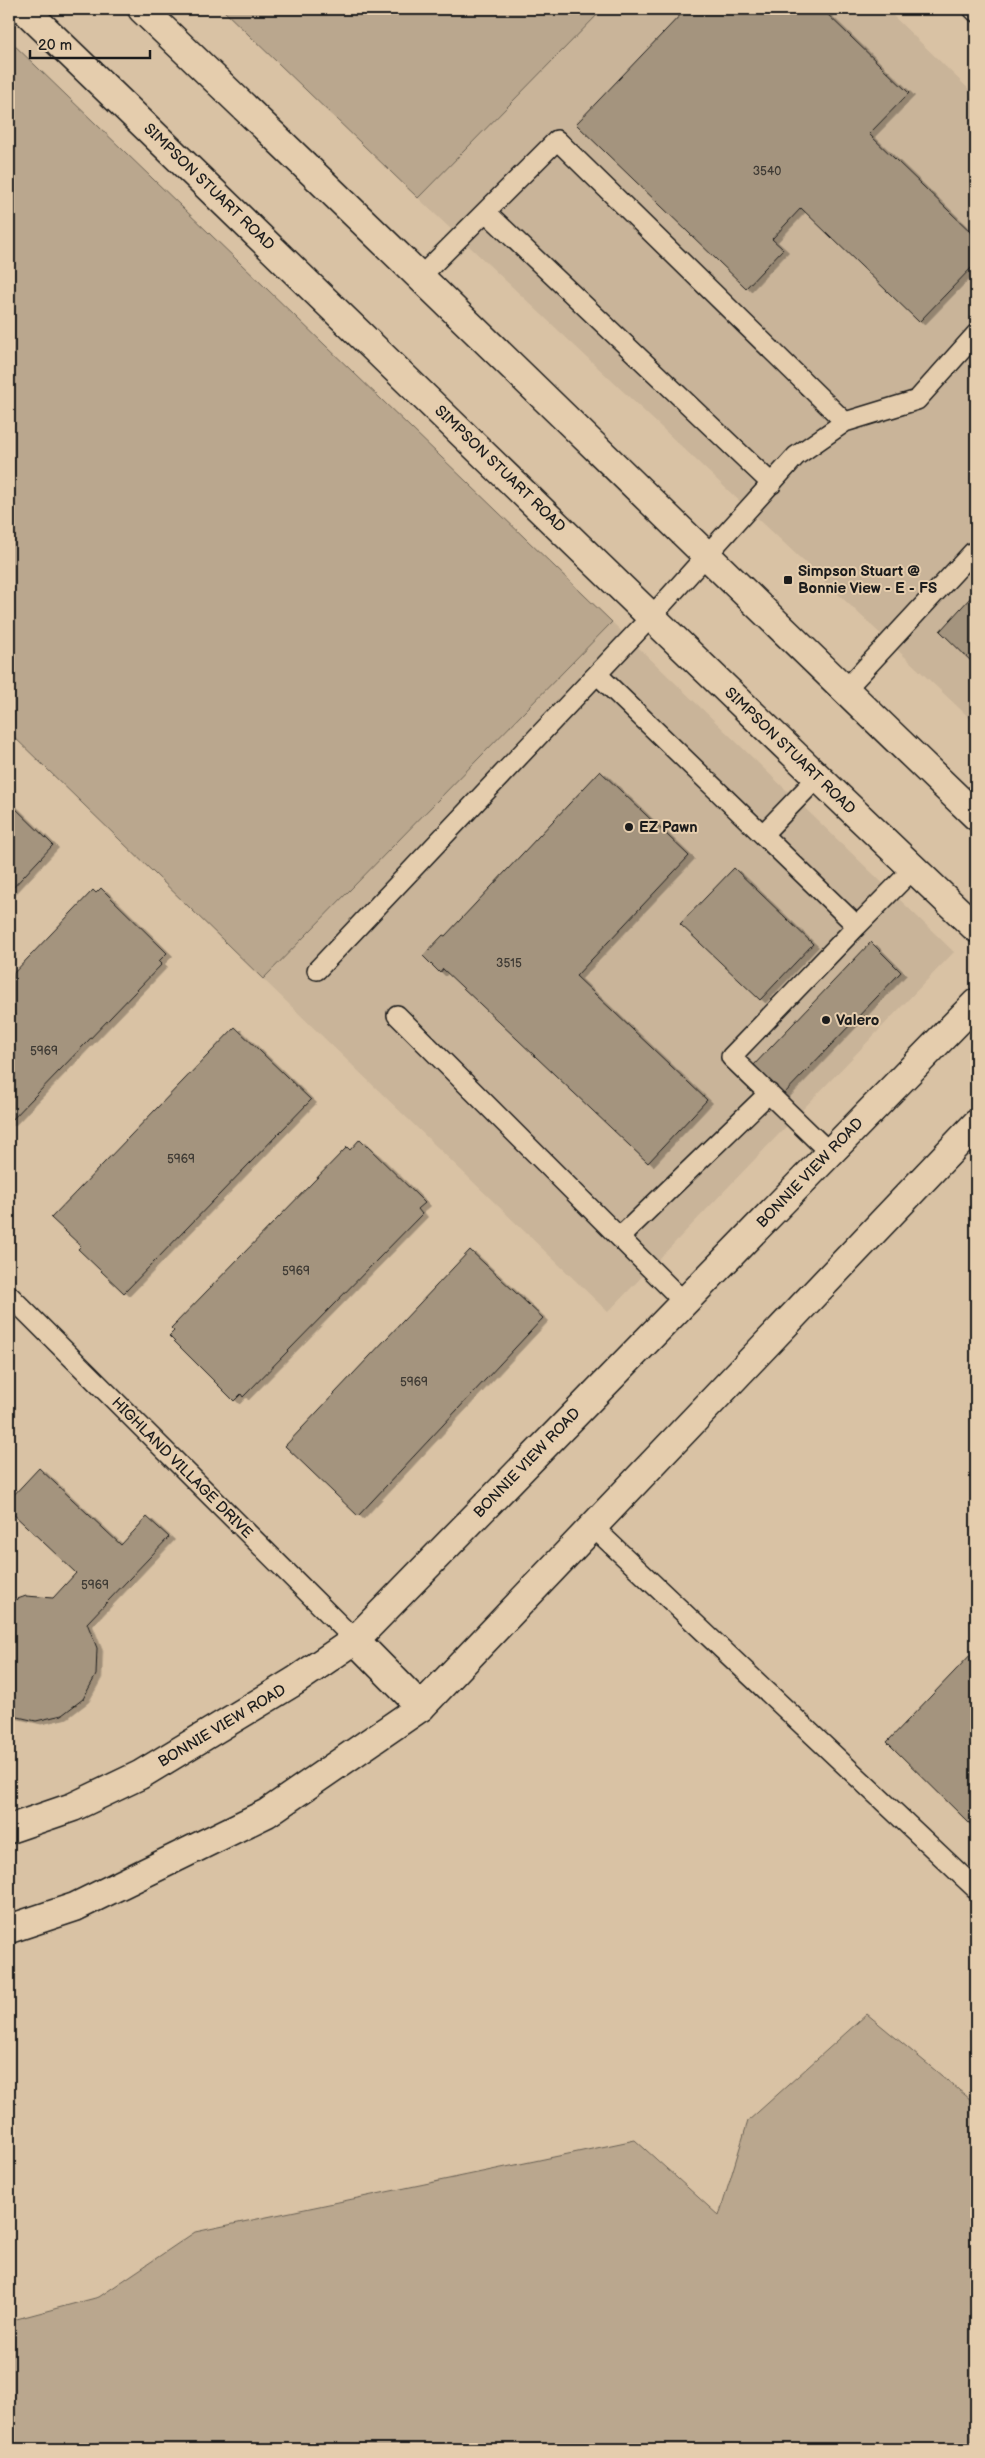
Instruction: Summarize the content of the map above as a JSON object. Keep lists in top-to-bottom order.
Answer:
{
  "streets": {
    "main road": ["SIMPSON STUART ROAD", "BONNIE VIEW ROAD"],
    "lane": ["HIGHLAND VILLAGE DRIVE"]
  },
  "crossings": [
    ["BONNIE VIEW ROAD", "HIGHLAND VILLAGE DRIVE"]
  ],
  "places": {
    "transit": ["Simpson Stuart @ Bonnie View - E - FS"],
    "other": ["EZ Pawn", "Valero"]
  },
  "house_numbers": [
    "3540",
    "3515",
    "5969",
    "5969",
    "5969",
    "5969",
    "5969"
  ],
  "scale_bar": "20 m"
}
